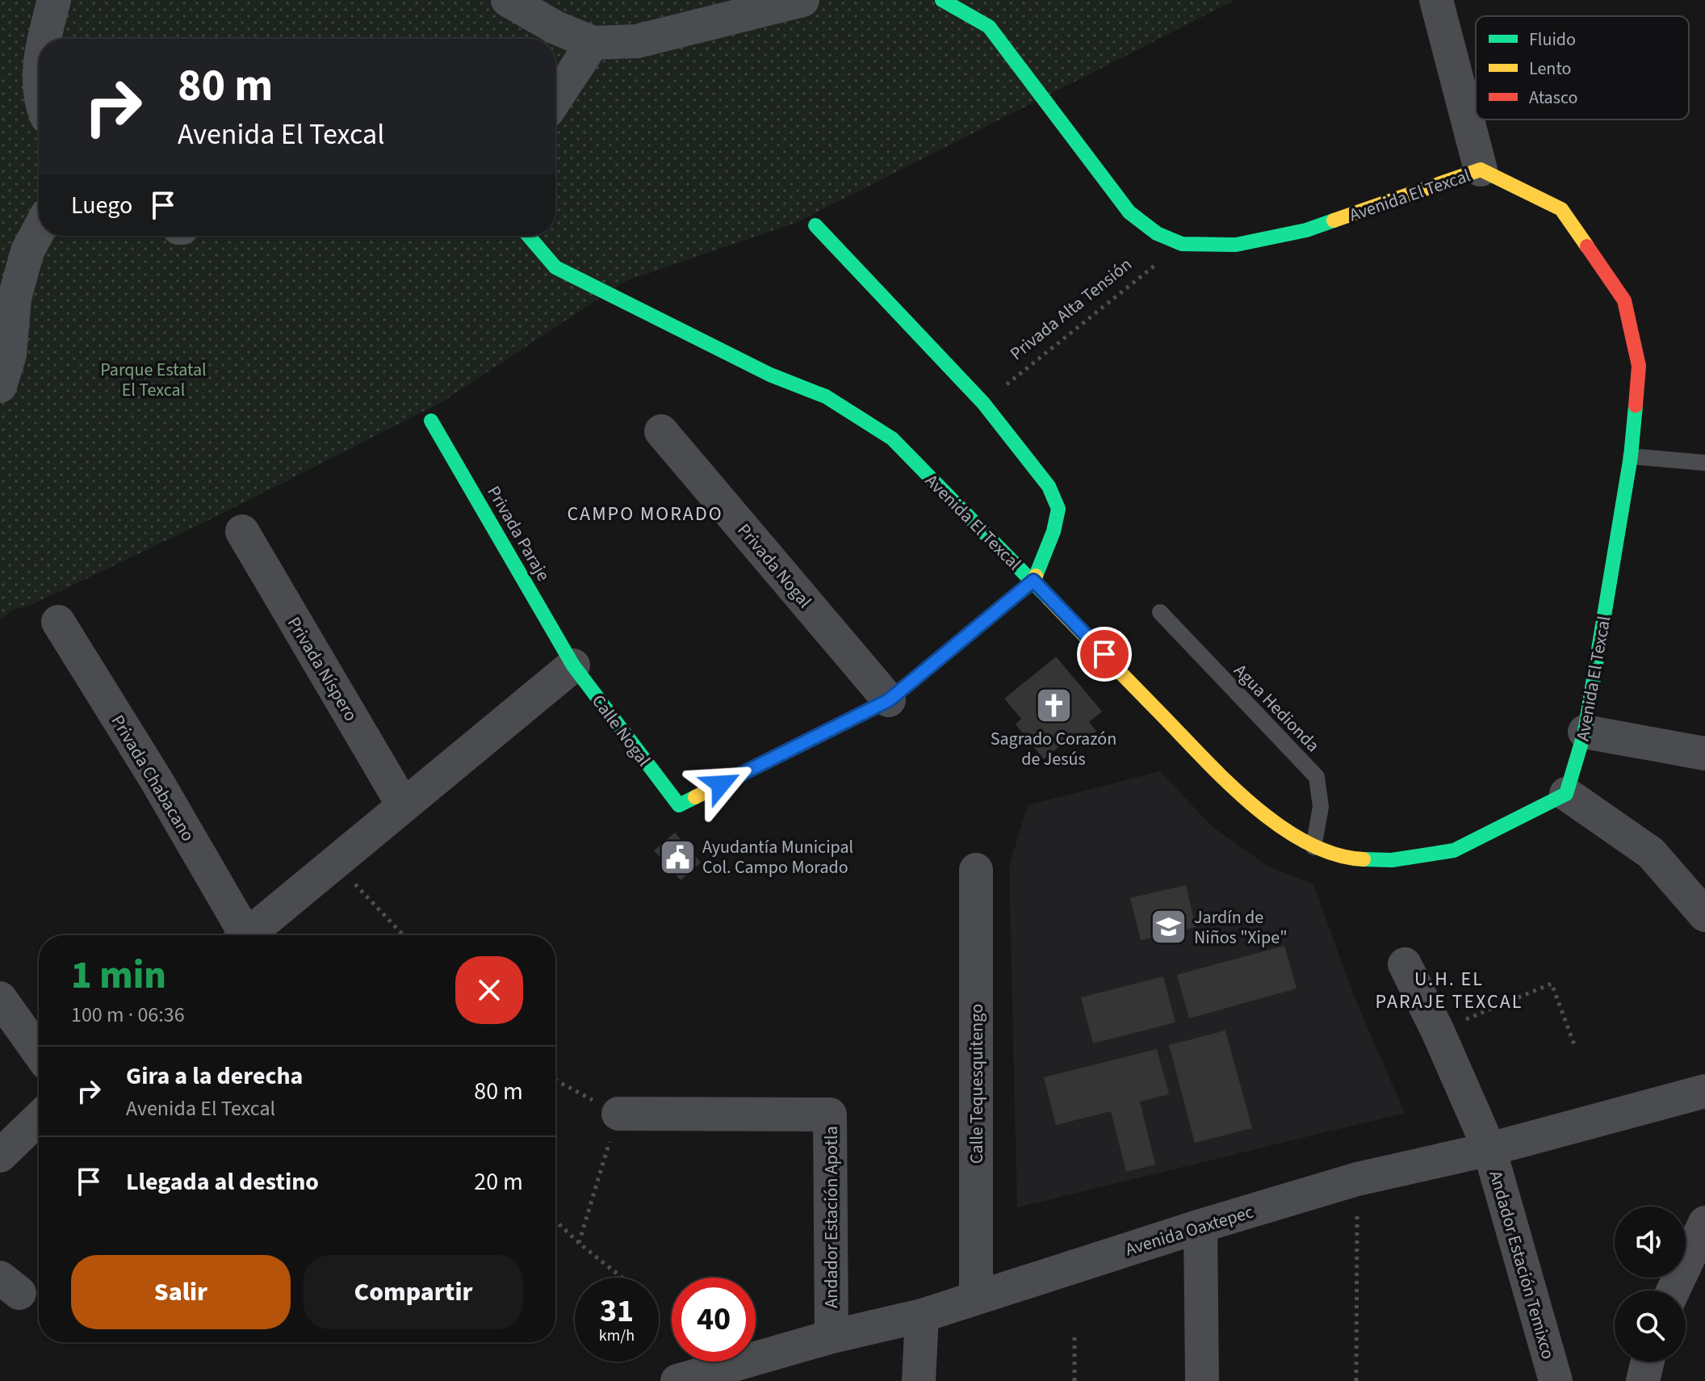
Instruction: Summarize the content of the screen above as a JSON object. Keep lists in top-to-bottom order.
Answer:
{
  "streets": {
    "street": [
      "Avenida El Texcal",
      "Privada Paraje",
      "Privada Nogal",
      "Privada Níspero",
      "Calle Nogal",
      "Privada Chabacano",
      "Calle Tequesquitengo",
      "Andador Estación Apotla",
      "Avenida Oaxtepec",
      "Andador Estación Temixco"
    ],
    "lane": ["Agua Hedionda"],
    "path": ["Privada Alta Tensión"]
  },
  "crossings": [
    ["Avenida El Texcal", "Privada Alta Tensión"],
    ["Avenida El Texcal", "Agua Hedionda"],
    ["Avenida El Texcal", "Calle Nogal"],
    ["Privada Paraje", "Calle Nogal"],
    ["Privada Nogal", "Calle Nogal"],
    ["Calle Tequesquitengo", "Avenida Oaxtepec"],
    ["Andador Estación Apotla", "Avenida Oaxtepec"],
    ["Avenida Oaxtepec", "Andador Estación Temixco"]
  ],
  "districts": ["CAMPO MORADO", "U.H. EL PARAJE TEXCAL"],
  "parks": ["Parque Estatal El Texcal"],
  "places": {
    "church": ["Sagrado Corazón de Jesús"],
    "public building": ["Ayudantía Municipal Col. Campo Morado"],
    "school or university": ["Jardín de Niños \"Xipe\""]
  },
  "legend": ["Fluido", "Lento", "Atasco"],
  "page": {
    "turn": ["80 m", "Avenida El Texcal"],
    "then": "Luego",
    "heading": ["1 min", "100 m · 06:36"],
    "list": [
      {
        "name": "Gira a la derecha",
        "note": "Avenida El Texcal",
        "value": "80 m"
      },
      {
        "name": "Llegada al destino",
        "value": "20 m"
      }
    ],
    "buttons": ["Salir", "Compartir"],
    "speed": "31 km/h",
    "limit": "40"
  }
}
